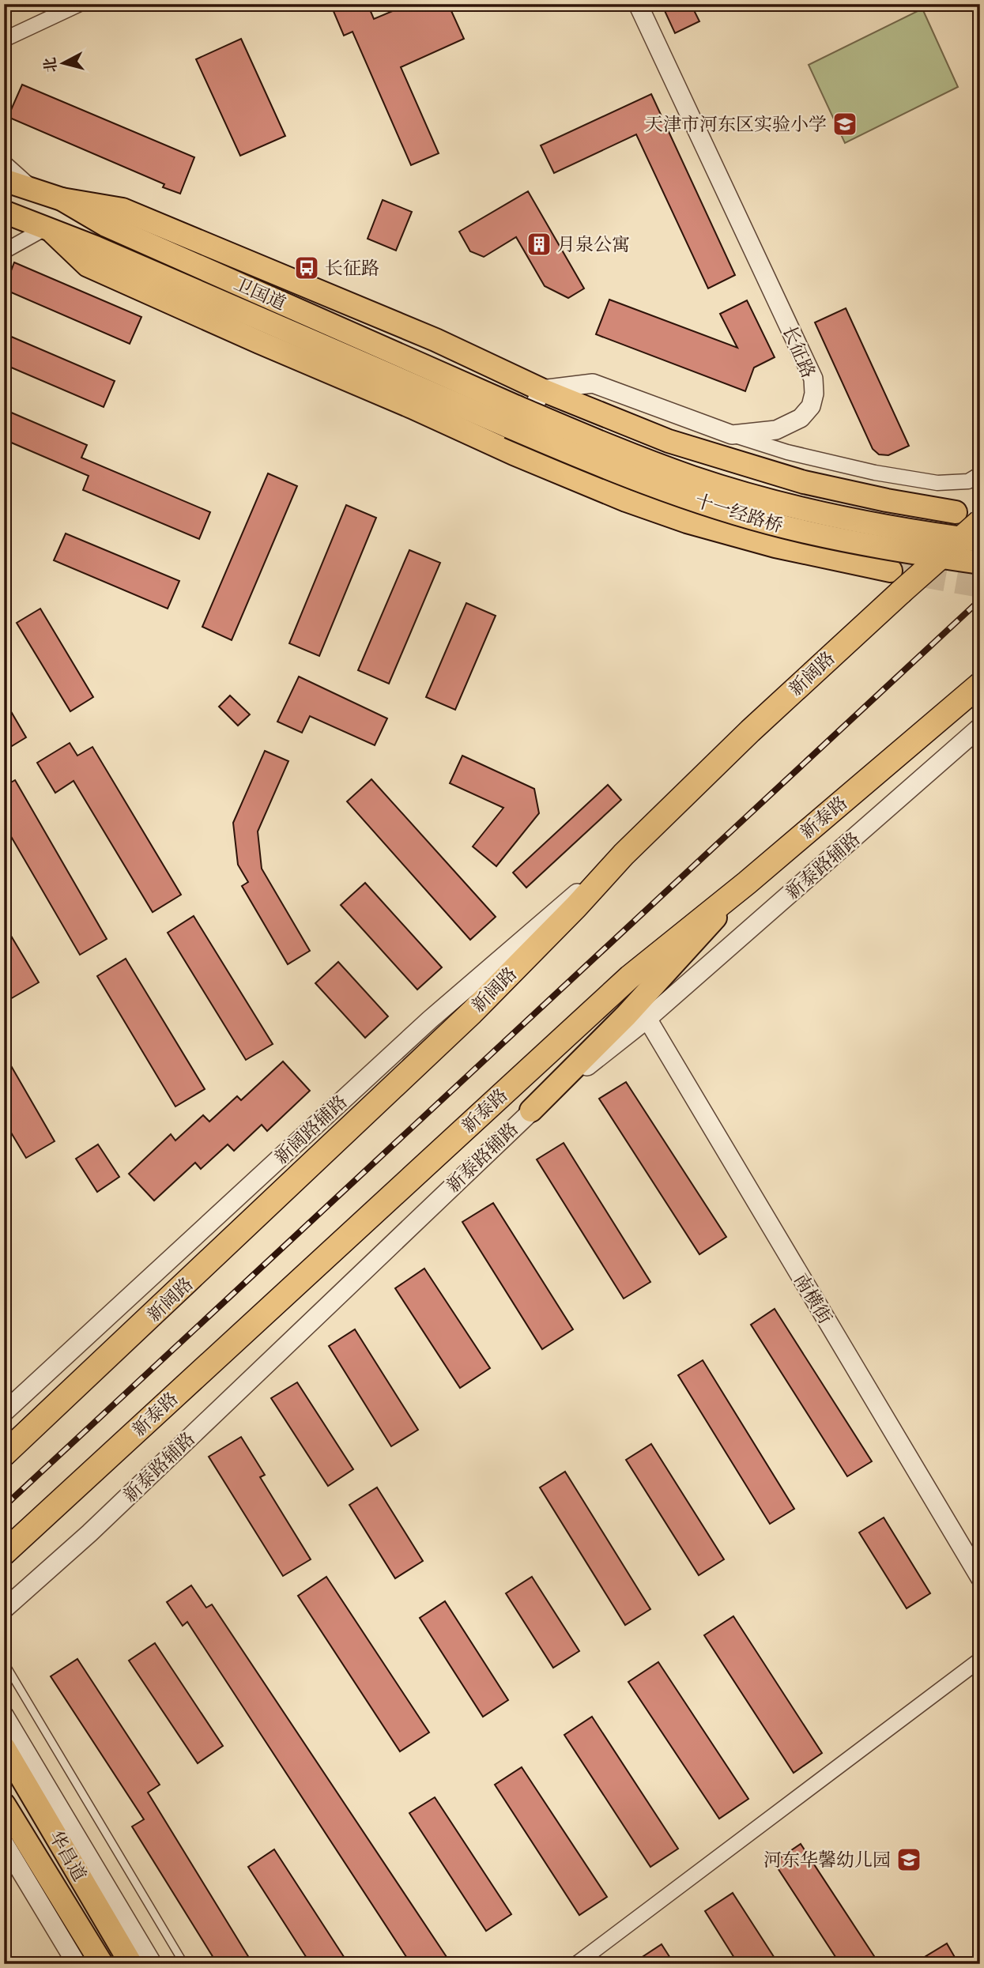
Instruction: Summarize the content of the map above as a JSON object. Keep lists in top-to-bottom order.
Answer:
{
  "streets": {
    "highway": ["新阔路", "新泰路"],
    "main road": ["卫国道", "十一经路桥", "华昌道"],
    "street": [
      "长征路",
      "新泰路辅路",
      "新阔路辅路",
      "南横街"
    ]
  },
  "crossings": [
    ["卫国道", "十一经路桥"],
    ["新阔路", "新阔路辅路"],
    ["新泰路辅路", "南横街"]
  ],
  "places": {
    "school or university": ["天津市河东区实验小学", "河东华馨幼儿园"],
    "building": ["月泉公寓"],
    "bus stop": ["长征路"]
  },
  "north": "left"
}
